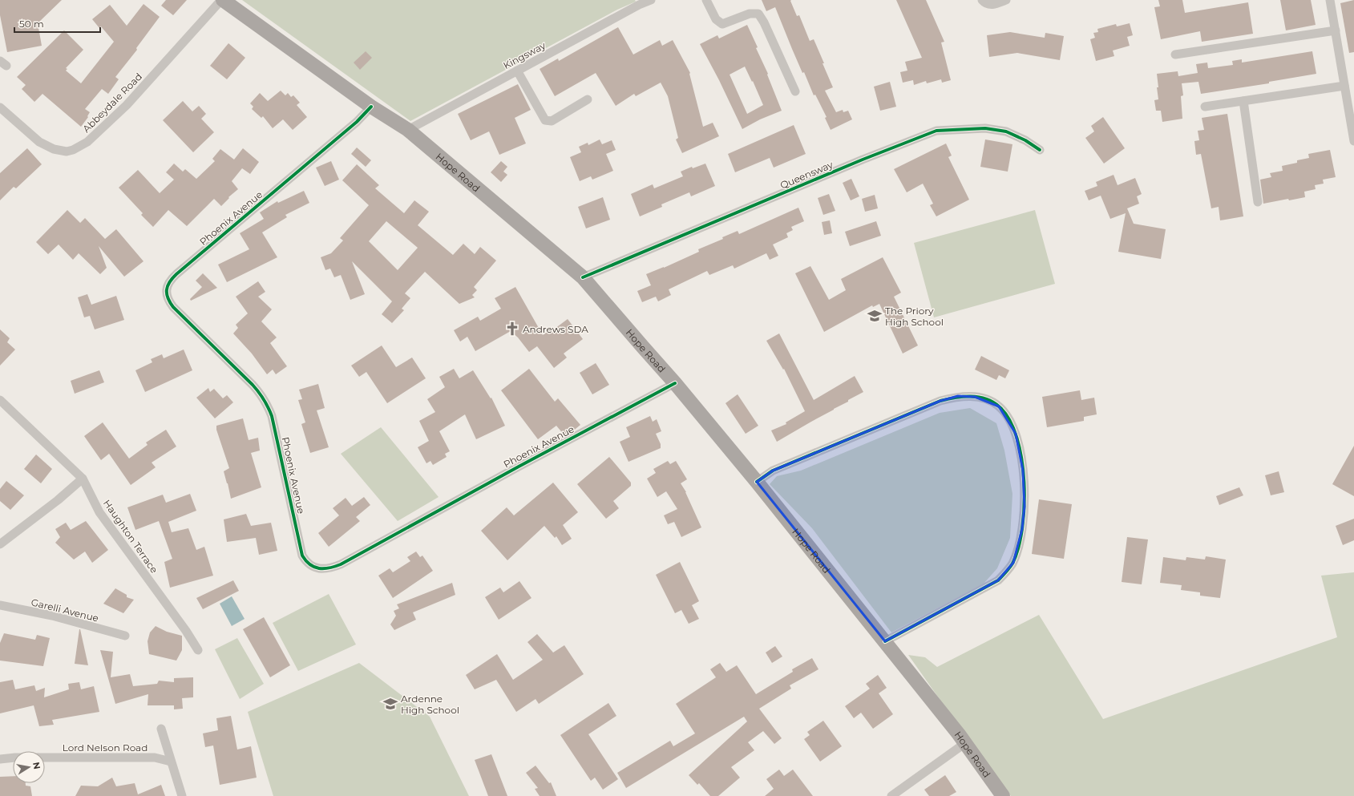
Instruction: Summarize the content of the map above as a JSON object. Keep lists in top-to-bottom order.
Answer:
{
  "streets": {
    "main road": ["Hope Road"],
    "street": [
      "Kingsway",
      "Abbeydale Road",
      "Queensway",
      "Phoenix Avenue",
      "Haughton Terrace",
      "Garelli Avenue",
      "Lord Nelson Road"
    ]
  },
  "crossings": [
    ["Kingsway", "Hope Road"],
    ["Abbeydale Road", "Hope Road"],
    ["Hope Road", "Queensway"],
    ["Hope Road", "Phoenix Avenue"]
  ],
  "places": {
    "school or university": ["The Priory High School", "Ardenne High School"],
    "church": ["Andrews SDA"]
  },
  "scale_bar": "50 m",
  "north": "right"
}
